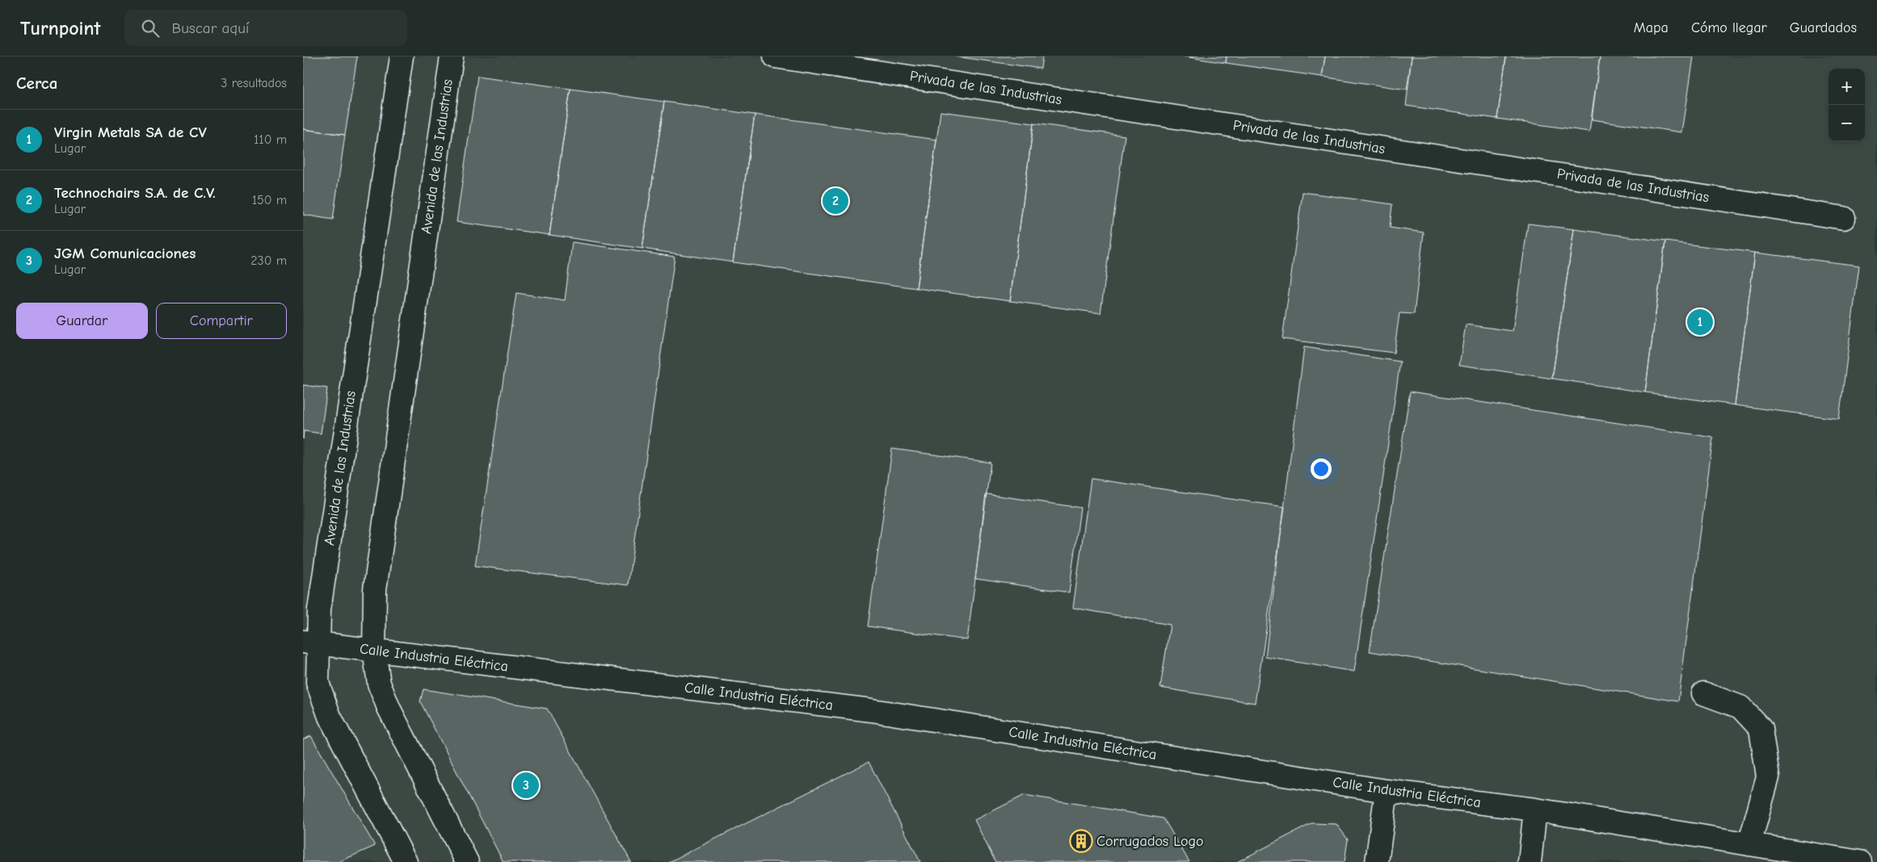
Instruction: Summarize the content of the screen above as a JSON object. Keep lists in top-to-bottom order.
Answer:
{
  "streets": {
    "street": ["Privada de las Industrias", "Avenida de las Industrias", "Calle Industria Eléctrica"]
  },
  "crossings": [
    ["Avenida de las Industrias", "Calle Industria Eléctrica"]
  ],
  "places": {
    "building": ["Corrugados Logo"]
  },
  "page": {
    "header": "Turnpoint",
    "search": "Buscar aquí",
    "nav": ["Mapa", "Cómo llegar", "Guardados"],
    "heading": ["Cerca", "3 resultados"],
    "map_buttons": ["+", "−"],
    "list": [
      {
        "mark": "1",
        "name": "Virgin Metals SA de CV",
        "note": "Lugar",
        "value": "110 m"
      },
      {
        "mark": "2",
        "name": "Technochairs S.A. de C.V.",
        "note": "Lugar",
        "value": "150 m"
      },
      {
        "mark": "3",
        "name": "JGM Comunicaciones",
        "note": "Lugar",
        "value": "230 m"
      }
    ],
    "pins": ["2", "1", "3"],
    "buttons": ["Guardar", "Compartir"]
  }
}
